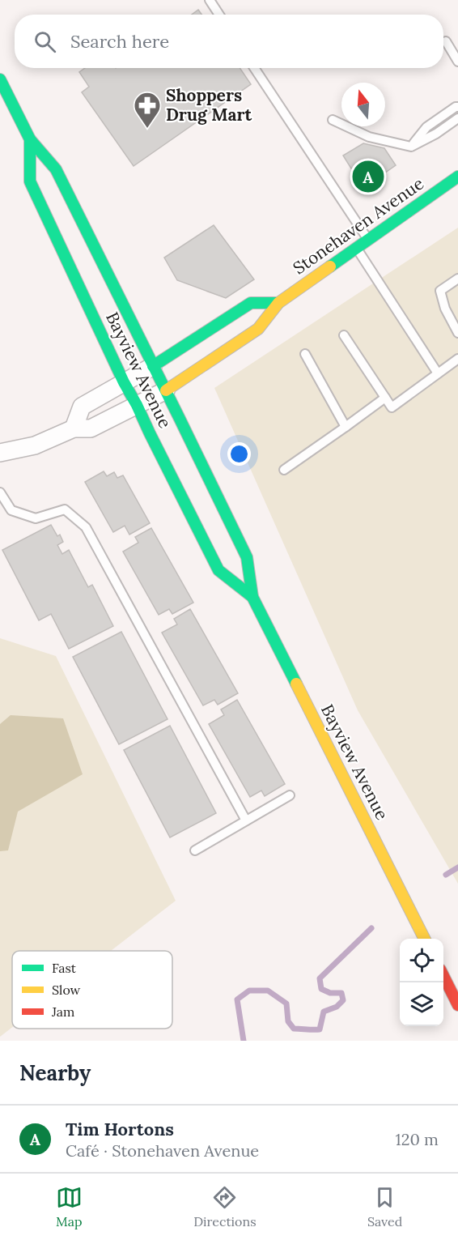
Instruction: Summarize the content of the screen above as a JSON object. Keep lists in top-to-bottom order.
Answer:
{
  "streets": {
    "main road": ["Stonehaven Avenue", "Bayview Avenue"]
  },
  "crossings": [
    ["Stonehaven Avenue", "Bayview Avenue"]
  ],
  "places": {
    "pharmacy": ["Shoppers Drug Mart"]
  },
  "legend": ["Fast", "Slow", "Jam"],
  "north": "top",
  "page": {
    "search": "Search here",
    "pins": "A",
    "heading": "Nearby",
    "list": [
      {
        "mark": "A",
        "name": "Tim Hortons",
        "note": "Café · Stonehaven Avenue",
        "value": "120 m"
      }
    ],
    "nav": ["Map", "Directions", "Saved"]
  }
}
